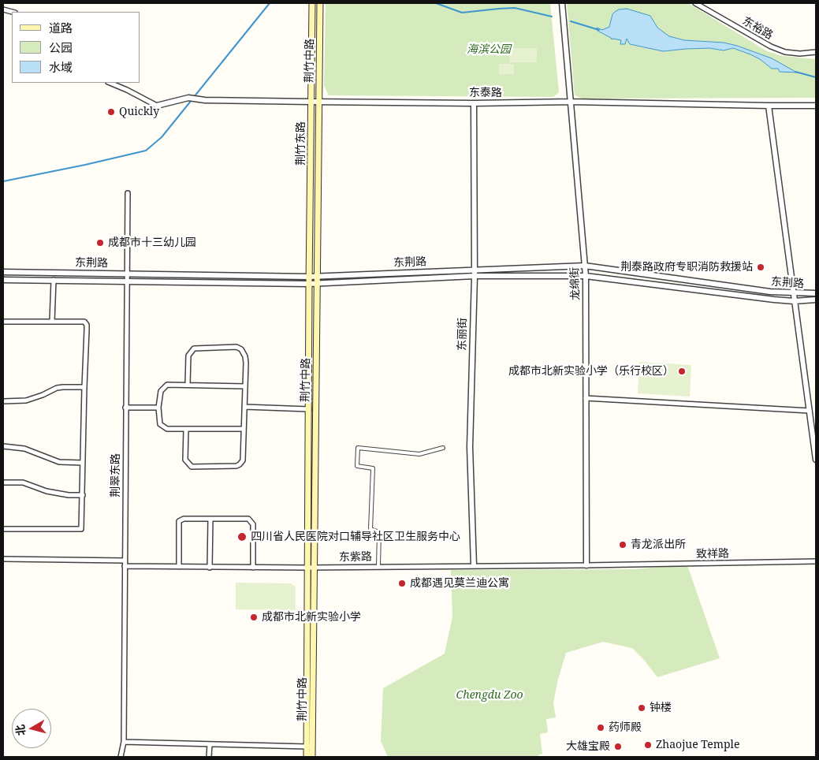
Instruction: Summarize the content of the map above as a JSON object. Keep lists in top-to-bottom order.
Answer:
{
  "streets": {
    "main road": ["荆竹中路", "荆竹东路"],
    "street": [
      "东裕路",
      "东泰路",
      "东荆路",
      "龙绵街",
      "东丽街",
      "荆翠东路",
      "致祥路",
      "东紫路"
    ]
  },
  "crossings": [
    ["荆竹中路", "东泰路"],
    ["荆竹中路", "荆竹东路"],
    ["荆竹中路", "东荆路"],
    ["荆竹中路", "东紫路"],
    ["东泰路", "荆竹东路"],
    ["东泰路", "龙绵街"],
    ["东泰路", "东丽街"],
    ["荆竹东路", "东荆路"],
    ["东荆路", "龙绵街"],
    ["东荆路", "东丽街"],
    ["东荆路", "荆翠东路"],
    ["龙绵街", "致祥路"],
    ["龙绵街", "东紫路"],
    ["东丽街", "东紫路"],
    ["荆翠东路", "东紫路"],
    ["致祥路", "东紫路"]
  ],
  "parks": ["海滨公园", "Chengdu Zoo"],
  "places": [
    "Quickly",
    "成都市十三幼儿园",
    "荆泰路政府专职消防救援站",
    "成都市北新实验小学（乐行校区）",
    "四川省人民医院对口辅导社区卫生服务中心",
    "青龙派出所",
    "成都遇见莫兰迪公寓",
    "成都市北新实验小学",
    "钟楼",
    "药师殿",
    "Zhaojue Temple",
    "大雄宝殿"
  ],
  "legend": ["道路", "公园", "水域"],
  "north": "left"
}
